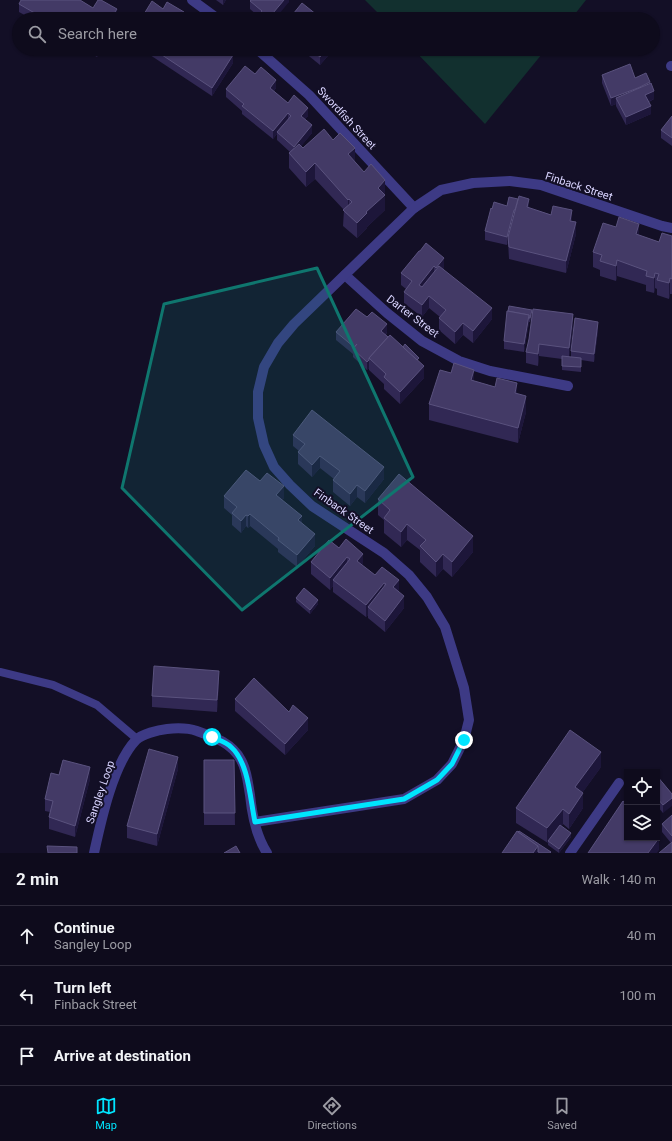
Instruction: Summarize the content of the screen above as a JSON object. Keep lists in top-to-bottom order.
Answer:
{
  "streets": {
    "street": [
      "Swordfish Street",
      "Finback Street",
      "Darter Street",
      "Sangley Loop"
    ]
  },
  "crossings": [
    ["Swordfish Street", "Finback Street"],
    ["Finback Street", "Darter Street"]
  ],
  "page": {
    "search": "Search here",
    "heading": ["2 min", "Walk · 140 m"],
    "list": [
      ["Continue", "Sangley Loop", "40 m"],
      ["Turn left", "Finback Street", "100 m"],
      "Arrive at destination"
    ],
    "nav": ["Map", "Directions", "Saved"]
  }
}
